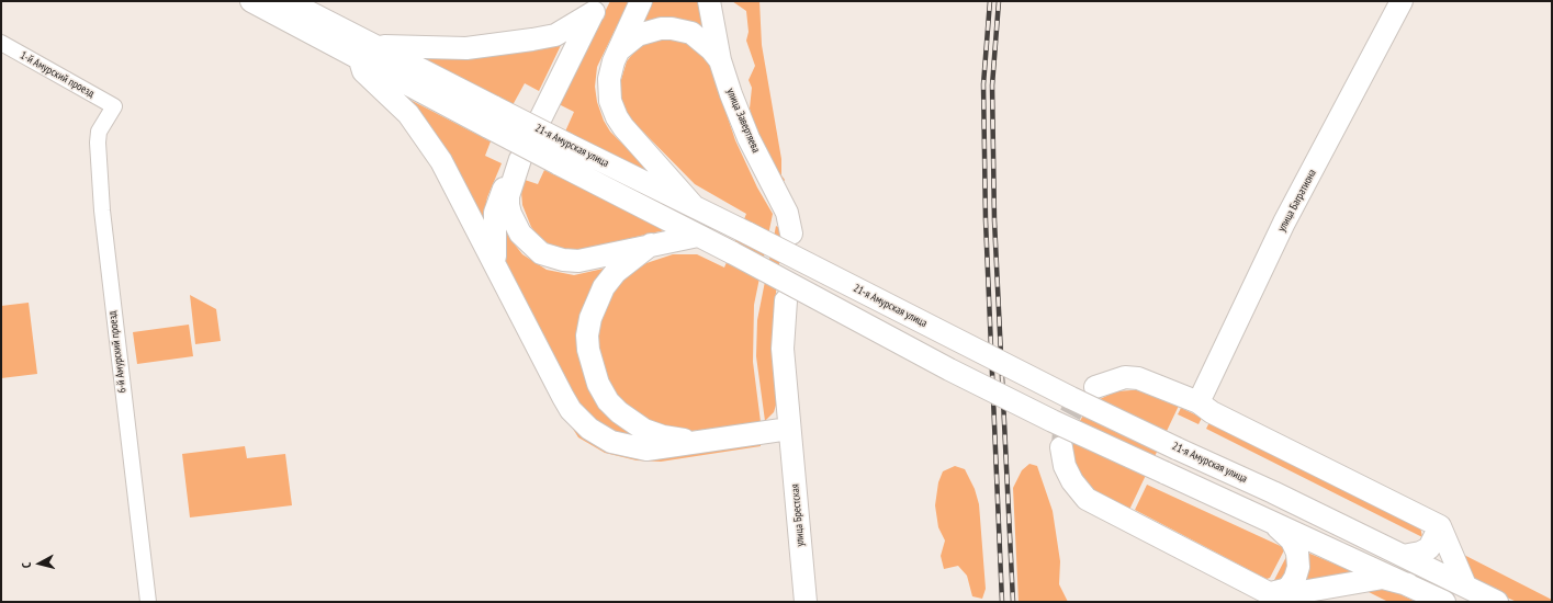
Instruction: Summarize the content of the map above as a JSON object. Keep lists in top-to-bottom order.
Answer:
{
  "streets": {
    "main road": [
      "улица Завертяева",
      "21-я Амурская улица",
      "улица Багратиона",
      "улица Брестская"
    ],
    "street": ["1-й Амурский проезд", "6-й Амурский проезд"]
  },
  "crossings": [
    ["1-й Амурский проезд", "6-й Амурский проезд"]
  ],
  "north": "left"
}
